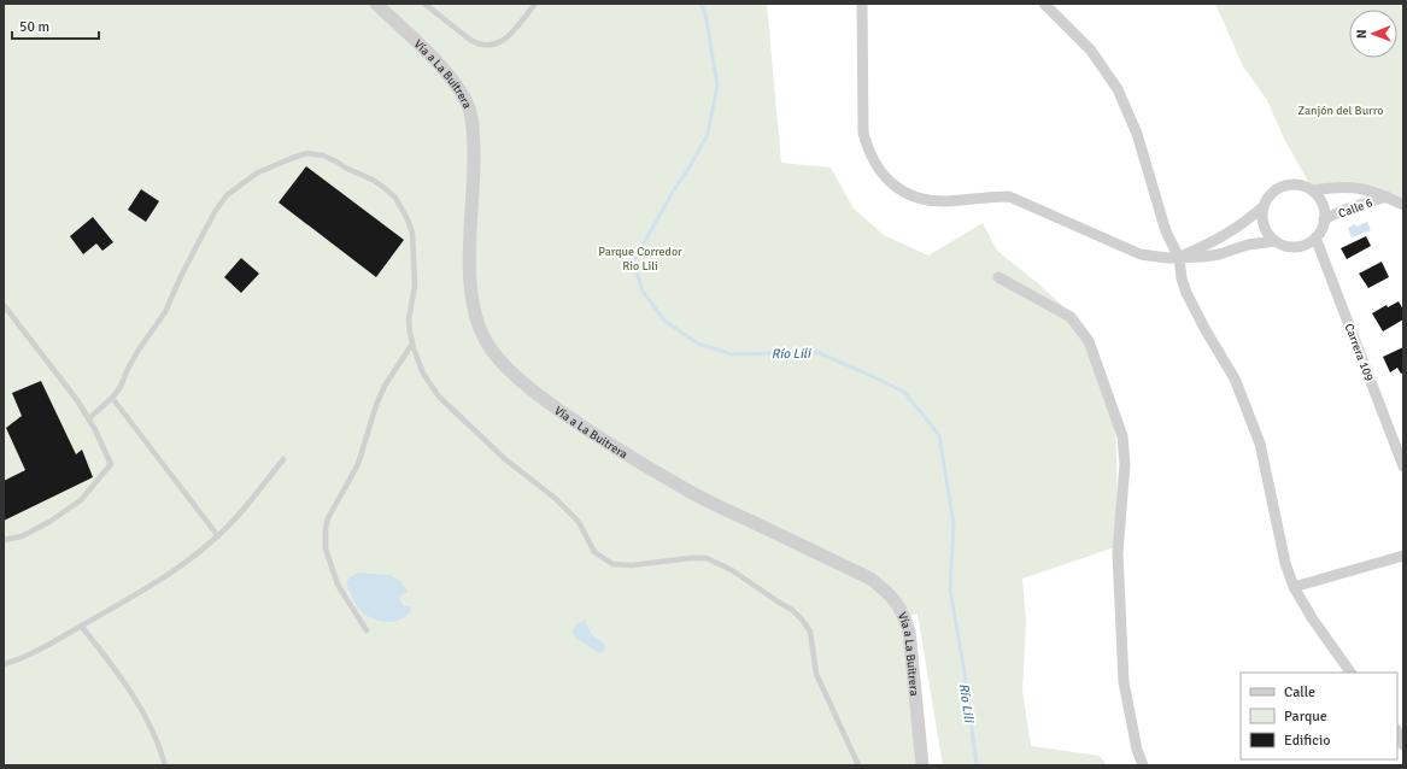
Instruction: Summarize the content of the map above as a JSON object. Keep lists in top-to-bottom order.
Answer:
{
  "streets": {
    "street": ["Vía a La Buitrera", "Calle 6", "Carrera 109"]
  },
  "crossings": [
    ["Calle 6", "Carrera 109"]
  ],
  "water": ["Río Lili"],
  "parks": ["Zanjón del Burro", "Parque Corredor Rio Lili"],
  "legend": ["Calle", "Parque", "Edificio"],
  "scale_bar": "50 m",
  "north": "left"
}
